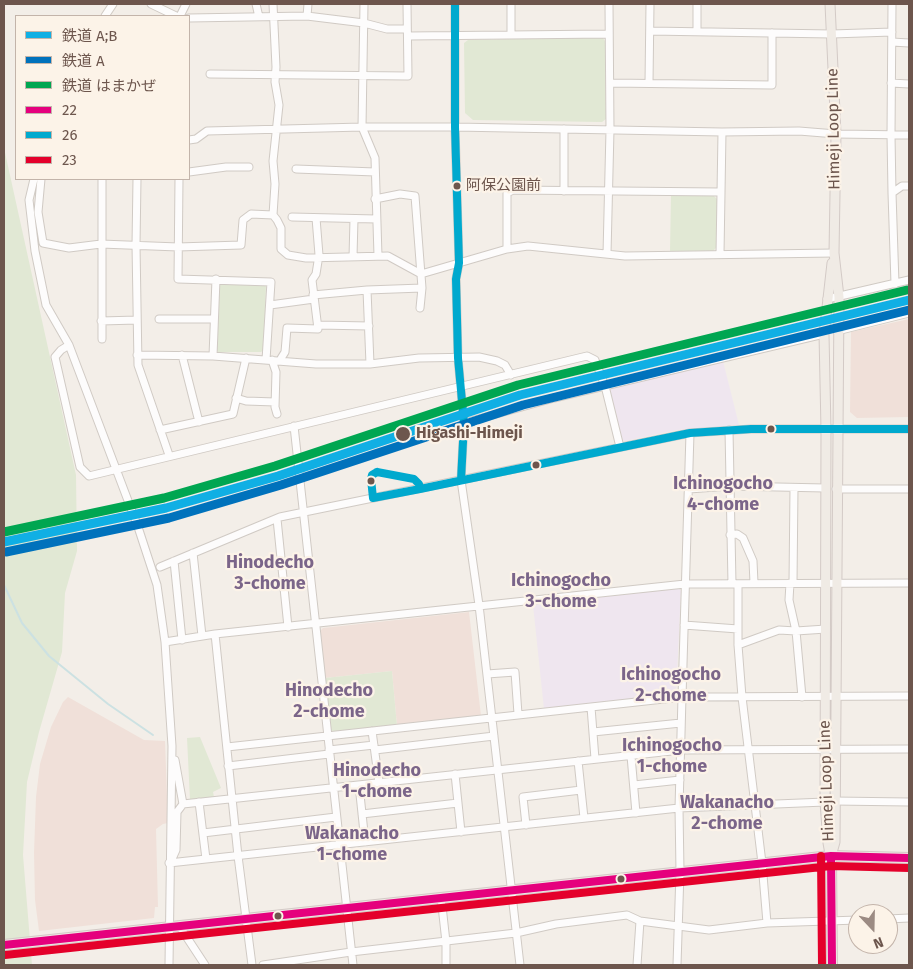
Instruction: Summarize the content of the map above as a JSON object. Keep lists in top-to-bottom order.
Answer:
{
  "streets": {
    "main road": ["Himeji Loop Line"]
  },
  "districts": [
    "Ichinogocho 4-chome",
    "Hinodecho 3-chome",
    "Ichinogocho 3-chome",
    "Ichinogocho 2-chome",
    "Hinodecho 2-chome",
    "Ichinogocho 1-chome",
    "Hinodecho 1-chome",
    "Wakanacho 2-chome",
    "Wakanacho 1-chome"
  ],
  "places": ["阿保公園前", "Higashi-Himeji"],
  "lines": [
    "transit line 26",
    "rail line はまかぜ",
    "rail line A;B",
    "rail line A",
    "transit line 22",
    "transit line 23"
  ],
  "legend": [
    "鉄道 A;B",
    "鉄道 A",
    "鉄道 はまかぜ",
    "22",
    "26",
    "23"
  ],
  "north": "bottom"
}
